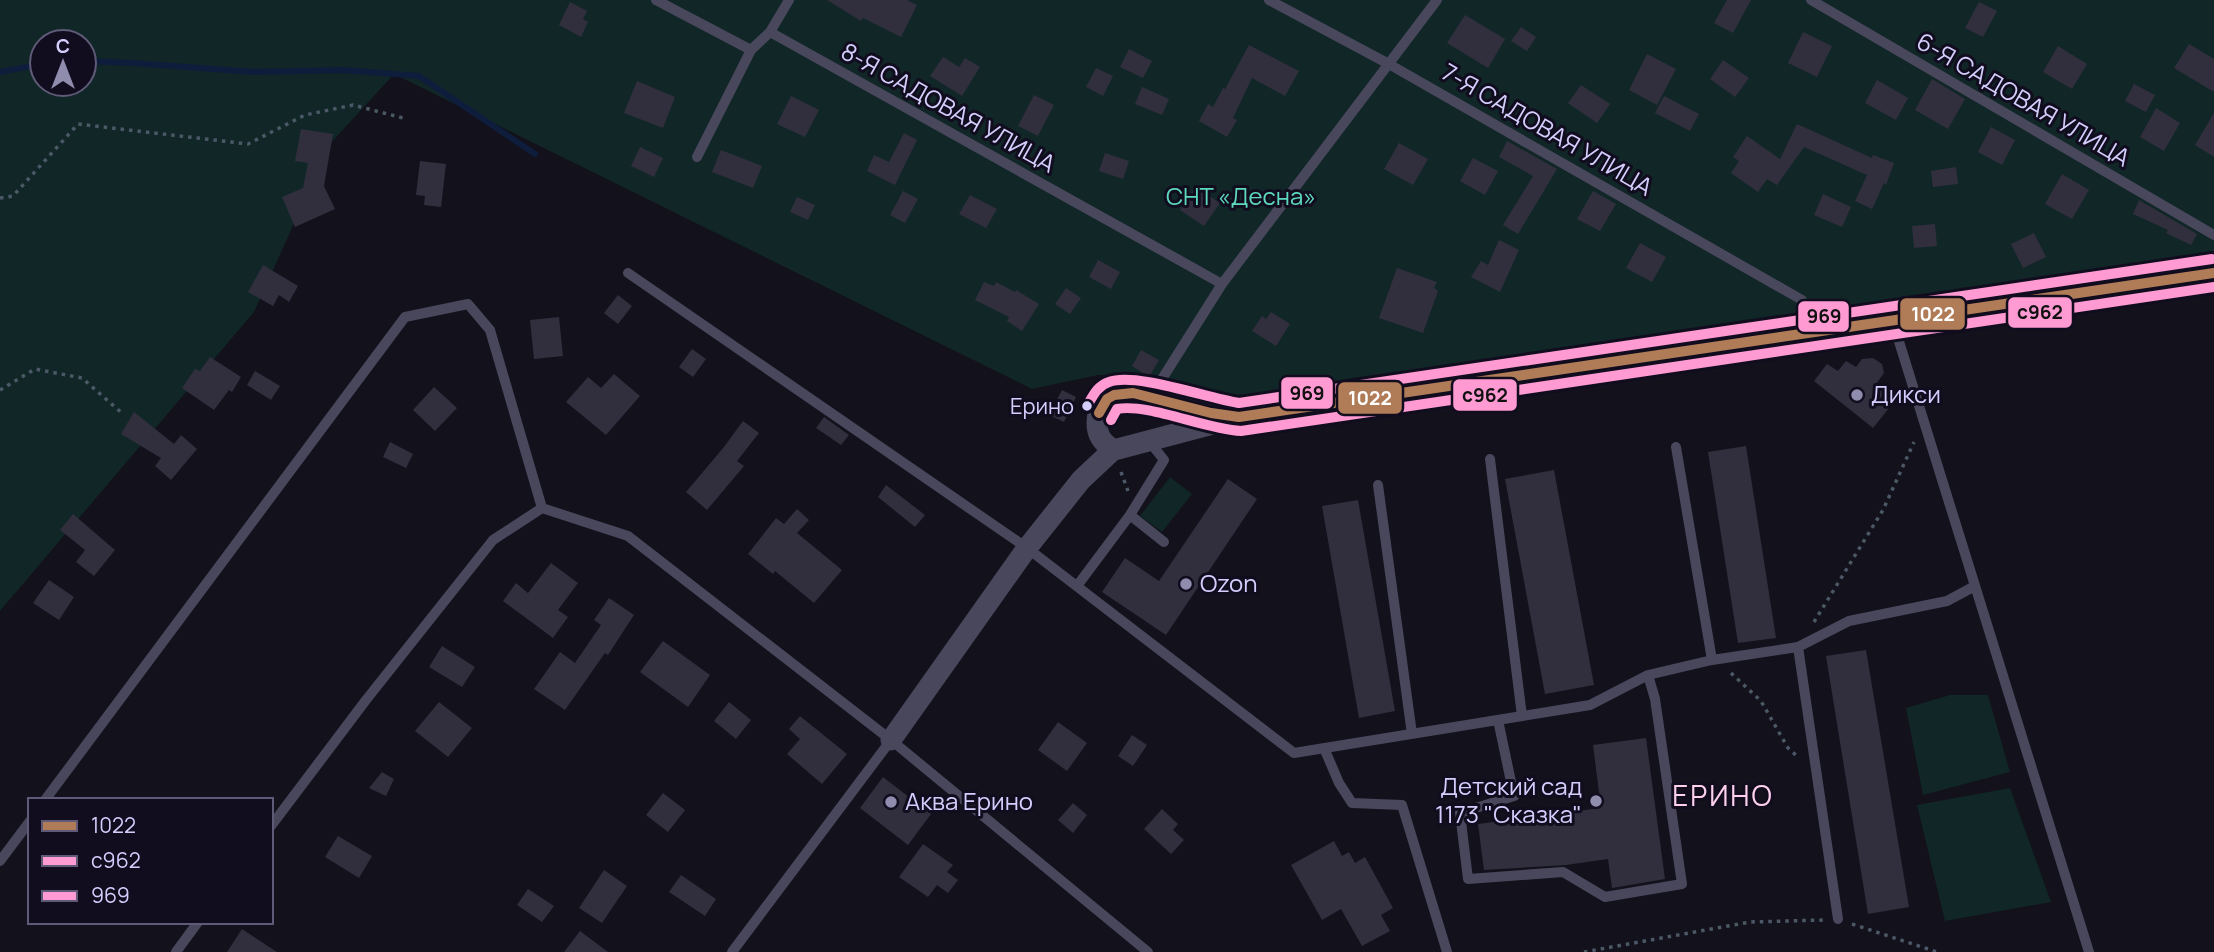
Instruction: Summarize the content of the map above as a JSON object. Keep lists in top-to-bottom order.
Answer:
{
  "streets": {
    "lane": ["6-Я САДОВАЯ УЛИЦА", "8-Я САДОВАЯ УЛИЦА", "7-Я САДОВАЯ УЛИЦА"]
  },
  "districts": ["ЕРИНО"],
  "parks": ["СНТ «Десна»"],
  "places": [
    "Дикси",
    "Ерино",
    "Ozon",
    "Детский сад 1173 \"Сказка\"",
    "Аква Ерино"
  ],
  "lines": ["transit line 969", "transit line 1022", "transit line с962"],
  "legend": ["1022", "с962", "969"],
  "north": "top"
}
